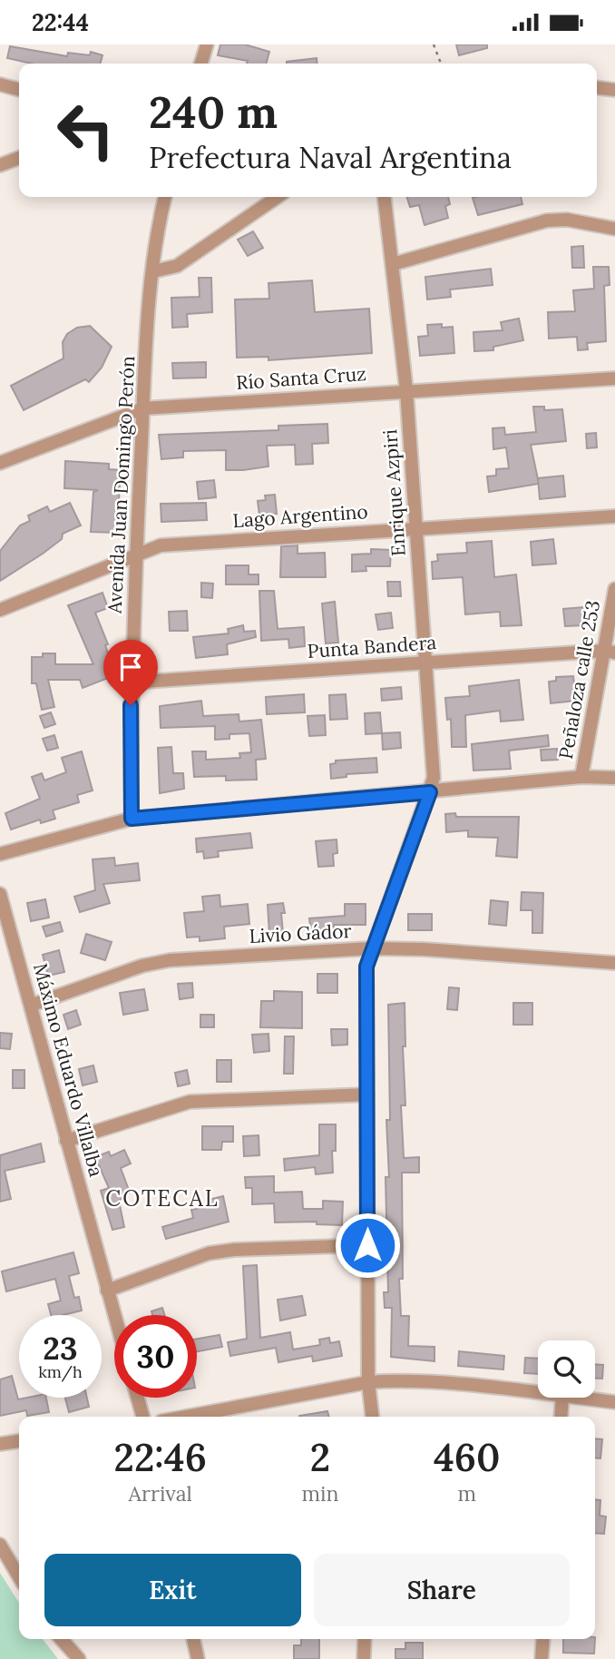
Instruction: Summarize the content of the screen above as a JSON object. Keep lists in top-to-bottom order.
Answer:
{
  "streets": {
    "street": [
      "Río Santa Cruz",
      "Avenida Juan Domingo Perón",
      "Enrique Azpiri",
      "Lago Argentino",
      "Punta Bandera",
      "Peñaloza calle 253",
      "Livio Gádor",
      "Máximo Eduardo Villalba"
    ]
  },
  "crossings": [
    ["Río Santa Cruz", "Avenida Juan Domingo Perón"],
    ["Río Santa Cruz", "Enrique Azpiri"],
    ["Avenida Juan Domingo Perón", "Lago Argentino"],
    ["Avenida Juan Domingo Perón", "Punta Bandera"],
    ["Enrique Azpiri", "Lago Argentino"],
    ["Enrique Azpiri", "Punta Bandera"],
    ["Enrique Azpiri", "Livio Gádor"],
    ["Punta Bandera", "Peñaloza calle 253"],
    ["Livio Gádor", "Máximo Eduardo Villalba"]
  ],
  "districts": ["COTECAL"],
  "page": {
    "status": "22:44",
    "turn": ["240 m", "Prefectura Naval Argentina"],
    "speed": "23 km/h",
    "limit": "30",
    "eta": [
      "22:46",
      "Arrival",
      "2",
      "min",
      "460",
      "m"
    ],
    "buttons": ["Exit", "Share"]
  }
}
